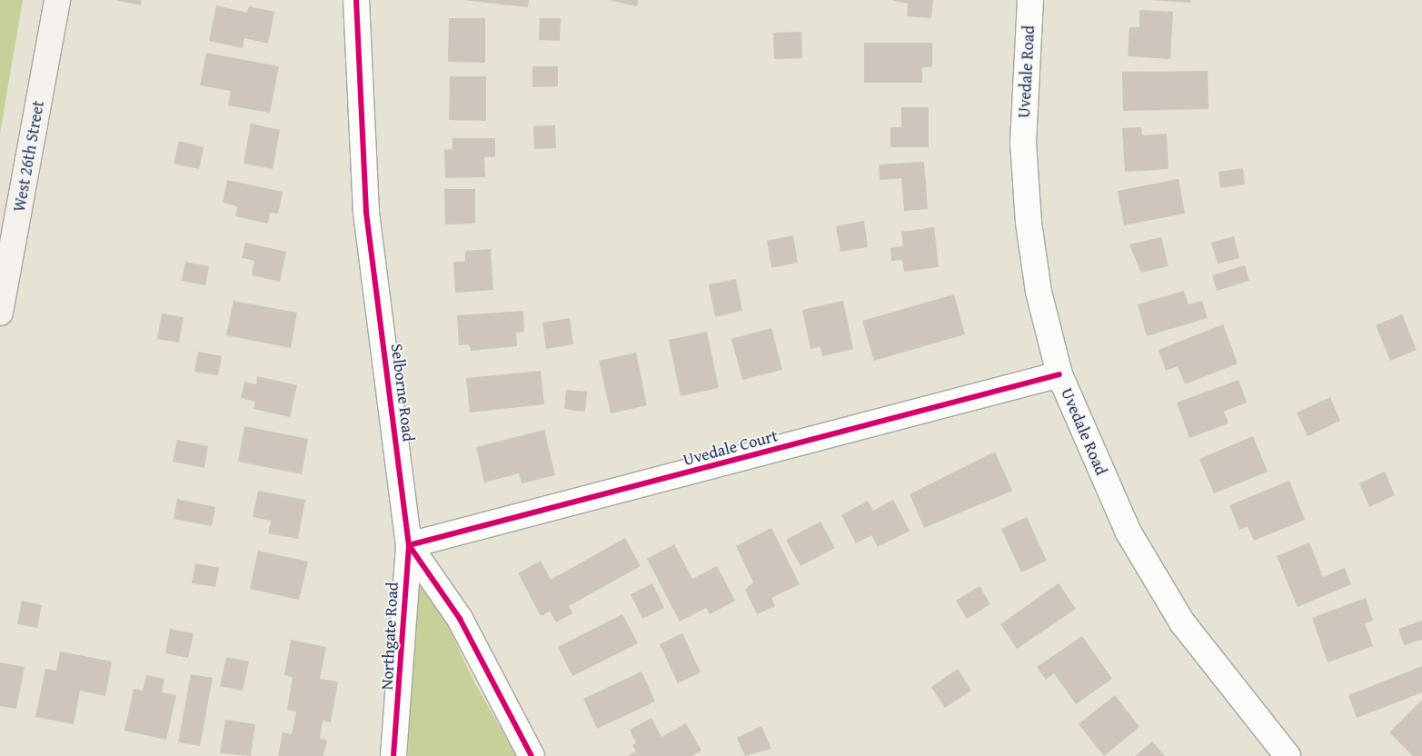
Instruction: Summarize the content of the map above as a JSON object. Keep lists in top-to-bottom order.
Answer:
{
  "streets": {
    "main road": ["West 26th Street"],
    "street": [
      "Uvedale Road",
      "Selborne Road",
      "Uvedale Court",
      "Northgate Road"
    ]
  },
  "crossings": [
    ["Uvedale Road", "Uvedale Court"],
    ["Selborne Road", "Uvedale Court"],
    ["Selborne Road", "Northgate Road"],
    ["Uvedale Court", "Northgate Road"]
  ]
}
